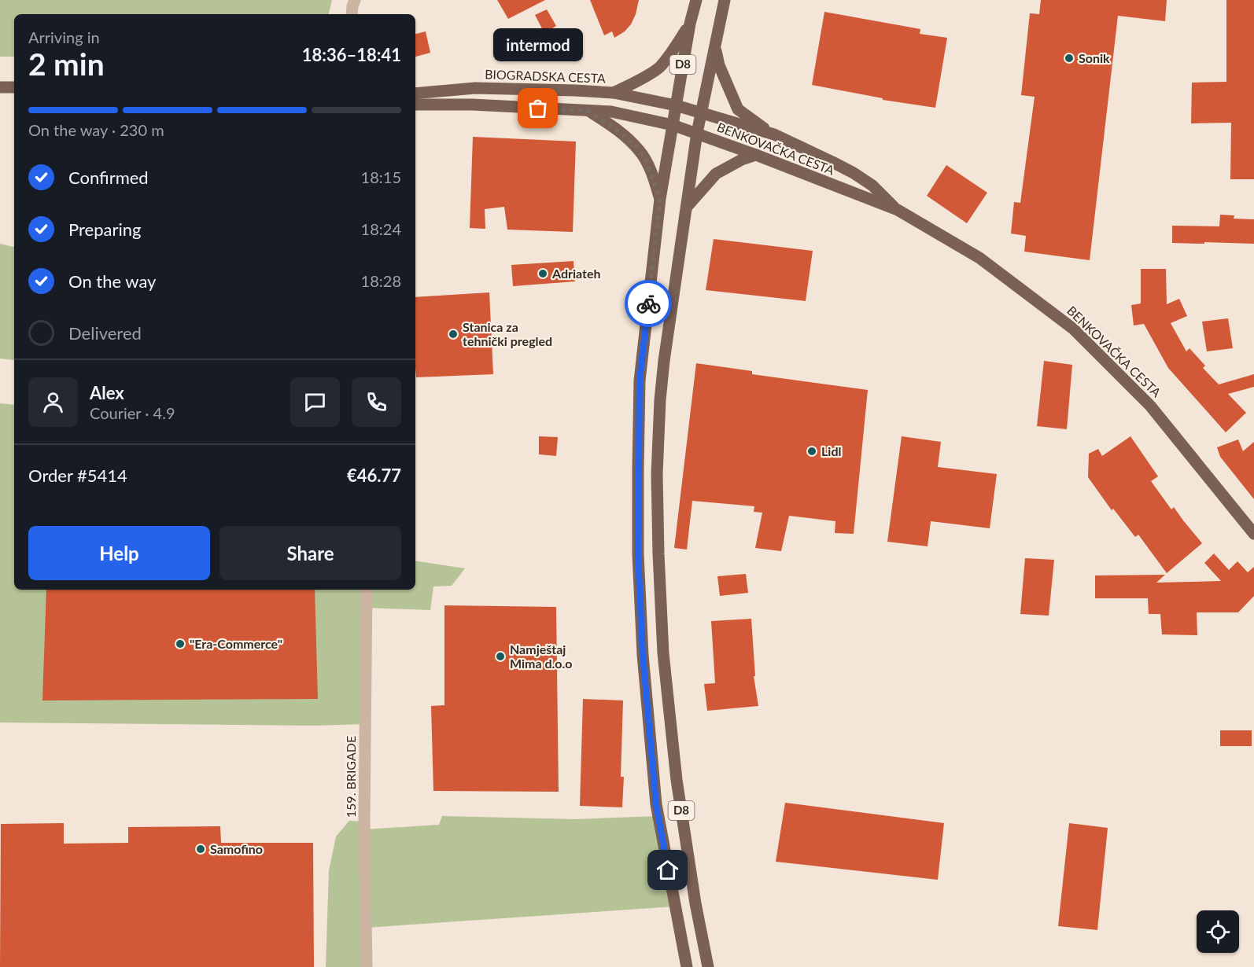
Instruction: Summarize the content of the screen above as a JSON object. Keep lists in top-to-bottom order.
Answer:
{
  "streets": {
    "main road": ["D8", "BIOGRADSKA CESTA", "BENKOVAČKA CESTA"],
    "street": ["159. BRIGADE"]
  },
  "crossings": [
    ["D8", "BIOGRADSKA CESTA"],
    ["D8", "BENKOVAČKA CESTA"],
    ["BIOGRADSKA CESTA", "BENKOVAČKA CESTA"]
  ],
  "places": [
    "Sonik",
    "intermod",
    "Adriateh",
    "Stanica za tehnički pregled",
    "Lidl",
    "\"Era-Commerce\"",
    "Namještaj Mima d.o.o",
    "Samofino"
  ],
  "page": {
    "heading": ["2 min", "Arriving in", "18:36–18:41"],
    "panel": [
      "Alex",
      "Courier · 4.9",
      "Order #5414",
      "€46.77"
    ],
    "bubble": "intermod",
    "bar": "On the way · 230 m",
    "list": [
      ["Confirmed", "18:15"],
      ["Preparing", "18:24"],
      ["On the way", "18:28"],
      "Delivered"
    ],
    "buttons": ["Help", "Share"]
  }
}
